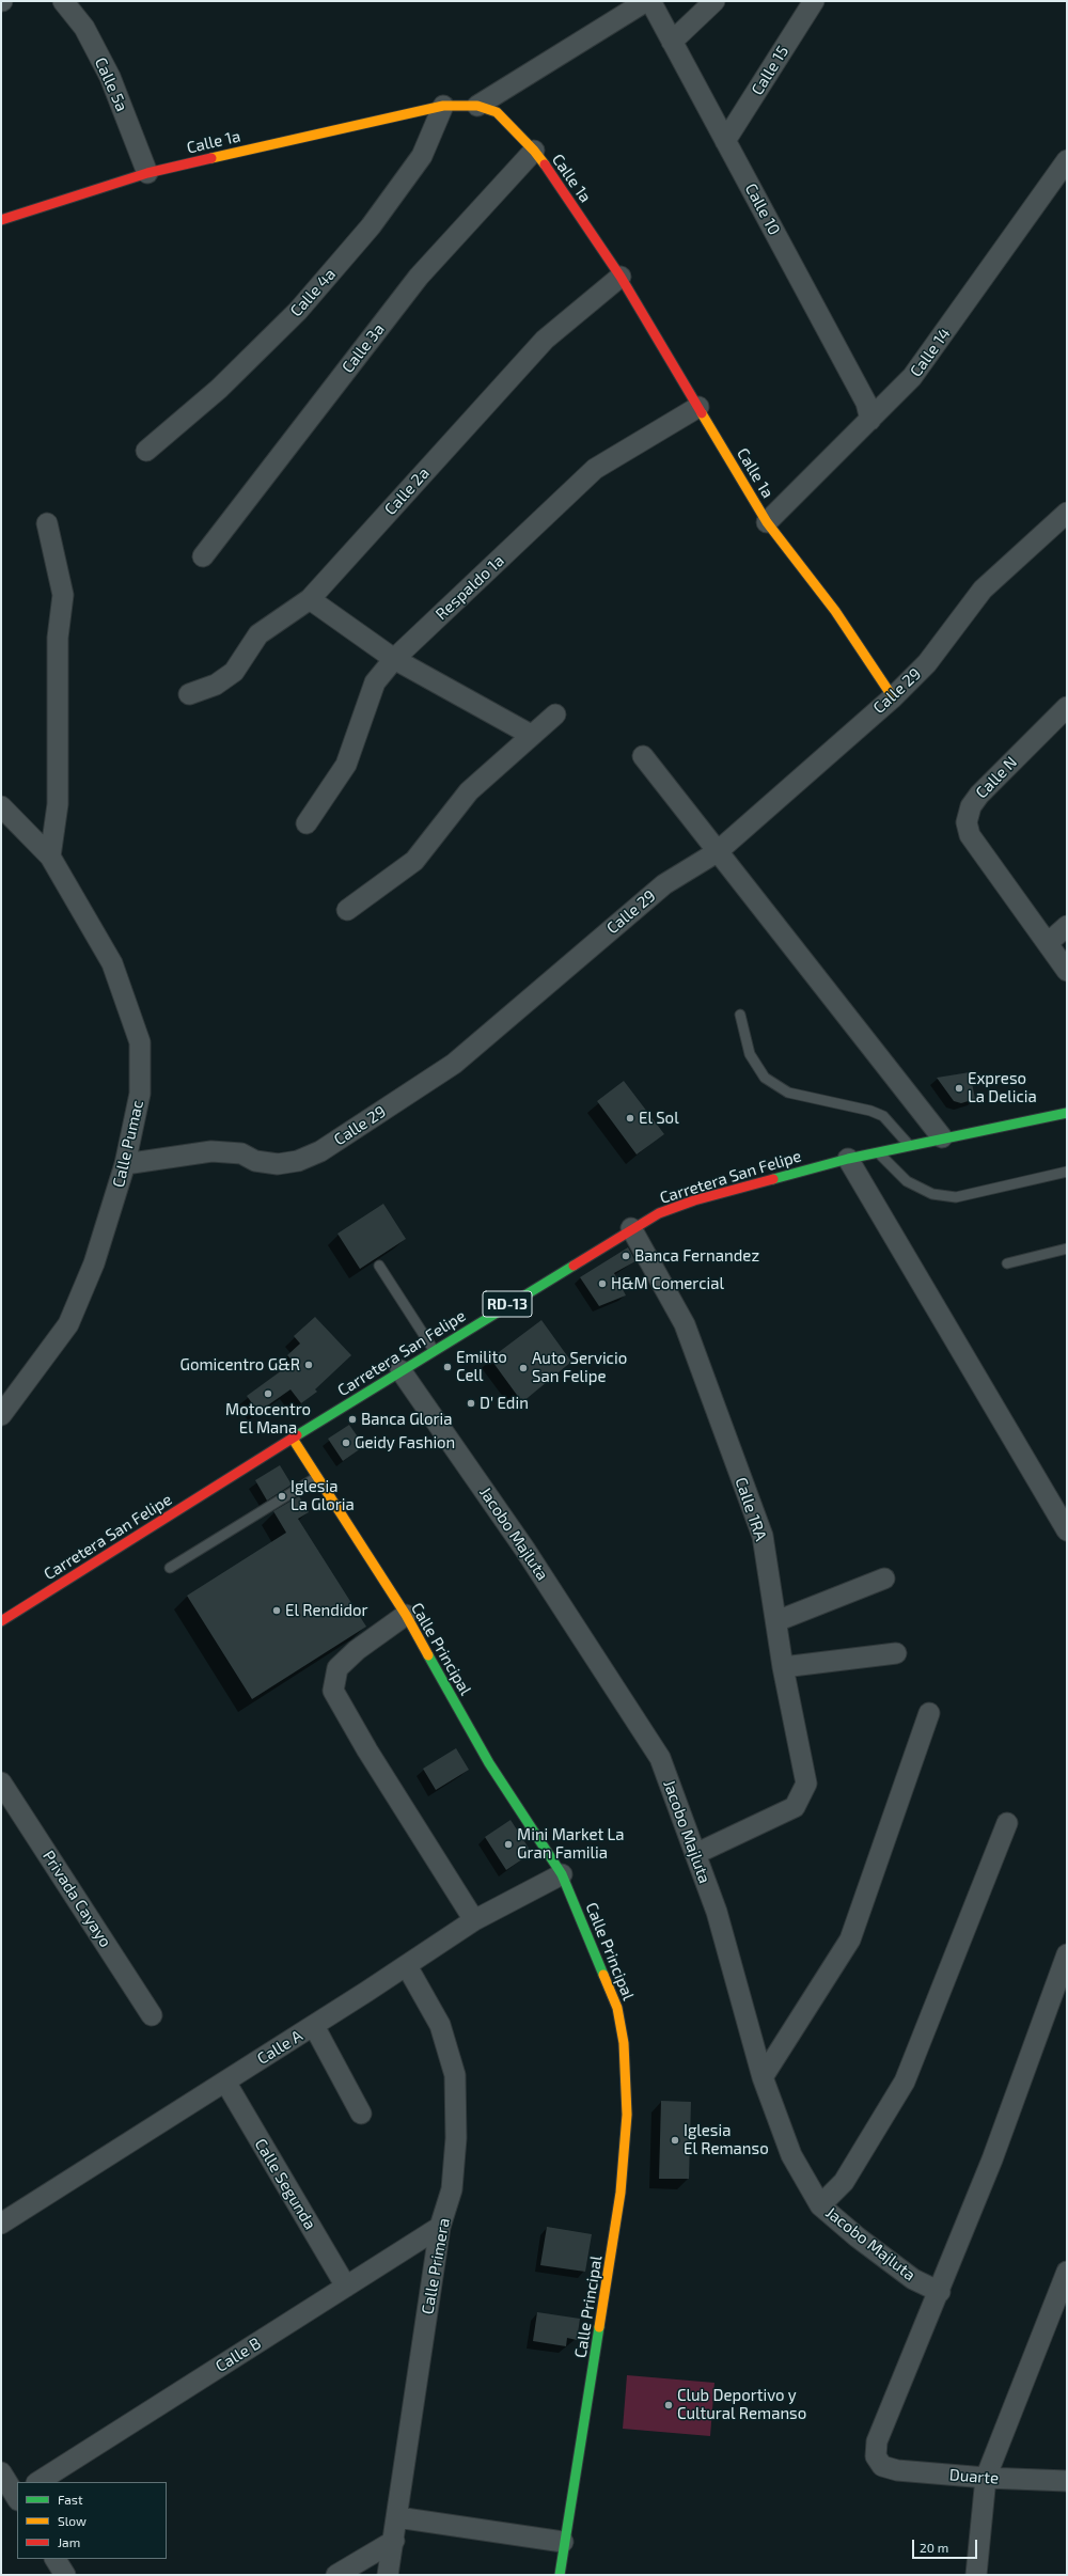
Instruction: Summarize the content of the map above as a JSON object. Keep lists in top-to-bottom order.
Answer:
{
  "streets": {
    "street": [
      "Calle 15",
      "Calle 5a",
      "Calle 1a",
      "Calle 10",
      "Calle 4a",
      "Calle 3a",
      "Calle 14",
      "Calle 2a",
      "Respaldo 1a",
      "Calle 29",
      "Calle N",
      "Calle Pumac",
      "Carretera San Felipe",
      "RD-13",
      "Calle 1RA",
      "Jacobo Majluta",
      "Calle Principal",
      "Privada Cayayo",
      "Calle A",
      "Calle Segunda",
      "Calle Primera",
      "Calle B",
      "Duarte"
    ]
  },
  "crossings": [
    ["Calle 15", "Calle 10"],
    ["Calle 5a", "Calle 1a"],
    ["Calle 1a", "Calle 4a"],
    ["Calle 1a", "Calle 3a"],
    ["Calle 1a", "Calle 14"],
    ["Calle 1a", "Calle 2a"],
    ["Calle 1a", "Respaldo 1a"],
    ["Calle 1a", "Calle 29"],
    ["Calle 10", "Calle 14"],
    ["Calle 29", "Calle Pumac"],
    ["Carretera San Felipe", "Calle 1RA"],
    ["Carretera San Felipe", "Jacobo Majluta"],
    ["Carretera San Felipe", "Calle Principal"],
    ["Calle 1RA", "Jacobo Majluta"],
    ["Jacobo Majluta", "Duarte"],
    ["Calle Principal", "Calle A"],
    ["Calle A", "Calle Segunda"],
    ["Calle A", "Calle Primera"],
    ["Calle Segunda", "Calle B"],
    ["Calle Primera", "Calle B"]
  ],
  "places": [
    "Expreso La Delicia",
    "El Sol",
    "Banca Fernandez",
    "H&M Comercial",
    "Gomicentro G&R",
    "Emilito Cell",
    "Auto Servicio San Felipe",
    "Motocentro El Mana",
    "D' Edin",
    "Banca Gloria",
    "Geidy Fashion",
    "Iglesia La Gloria",
    "El Rendidor",
    "Mini Market La Gran Familia",
    "Iglesia El Remanso",
    "Club Deportivo y Cultural Remanso"
  ],
  "legend": ["Fast", "Slow", "Jam"],
  "scale_bar": "20 m"
}
